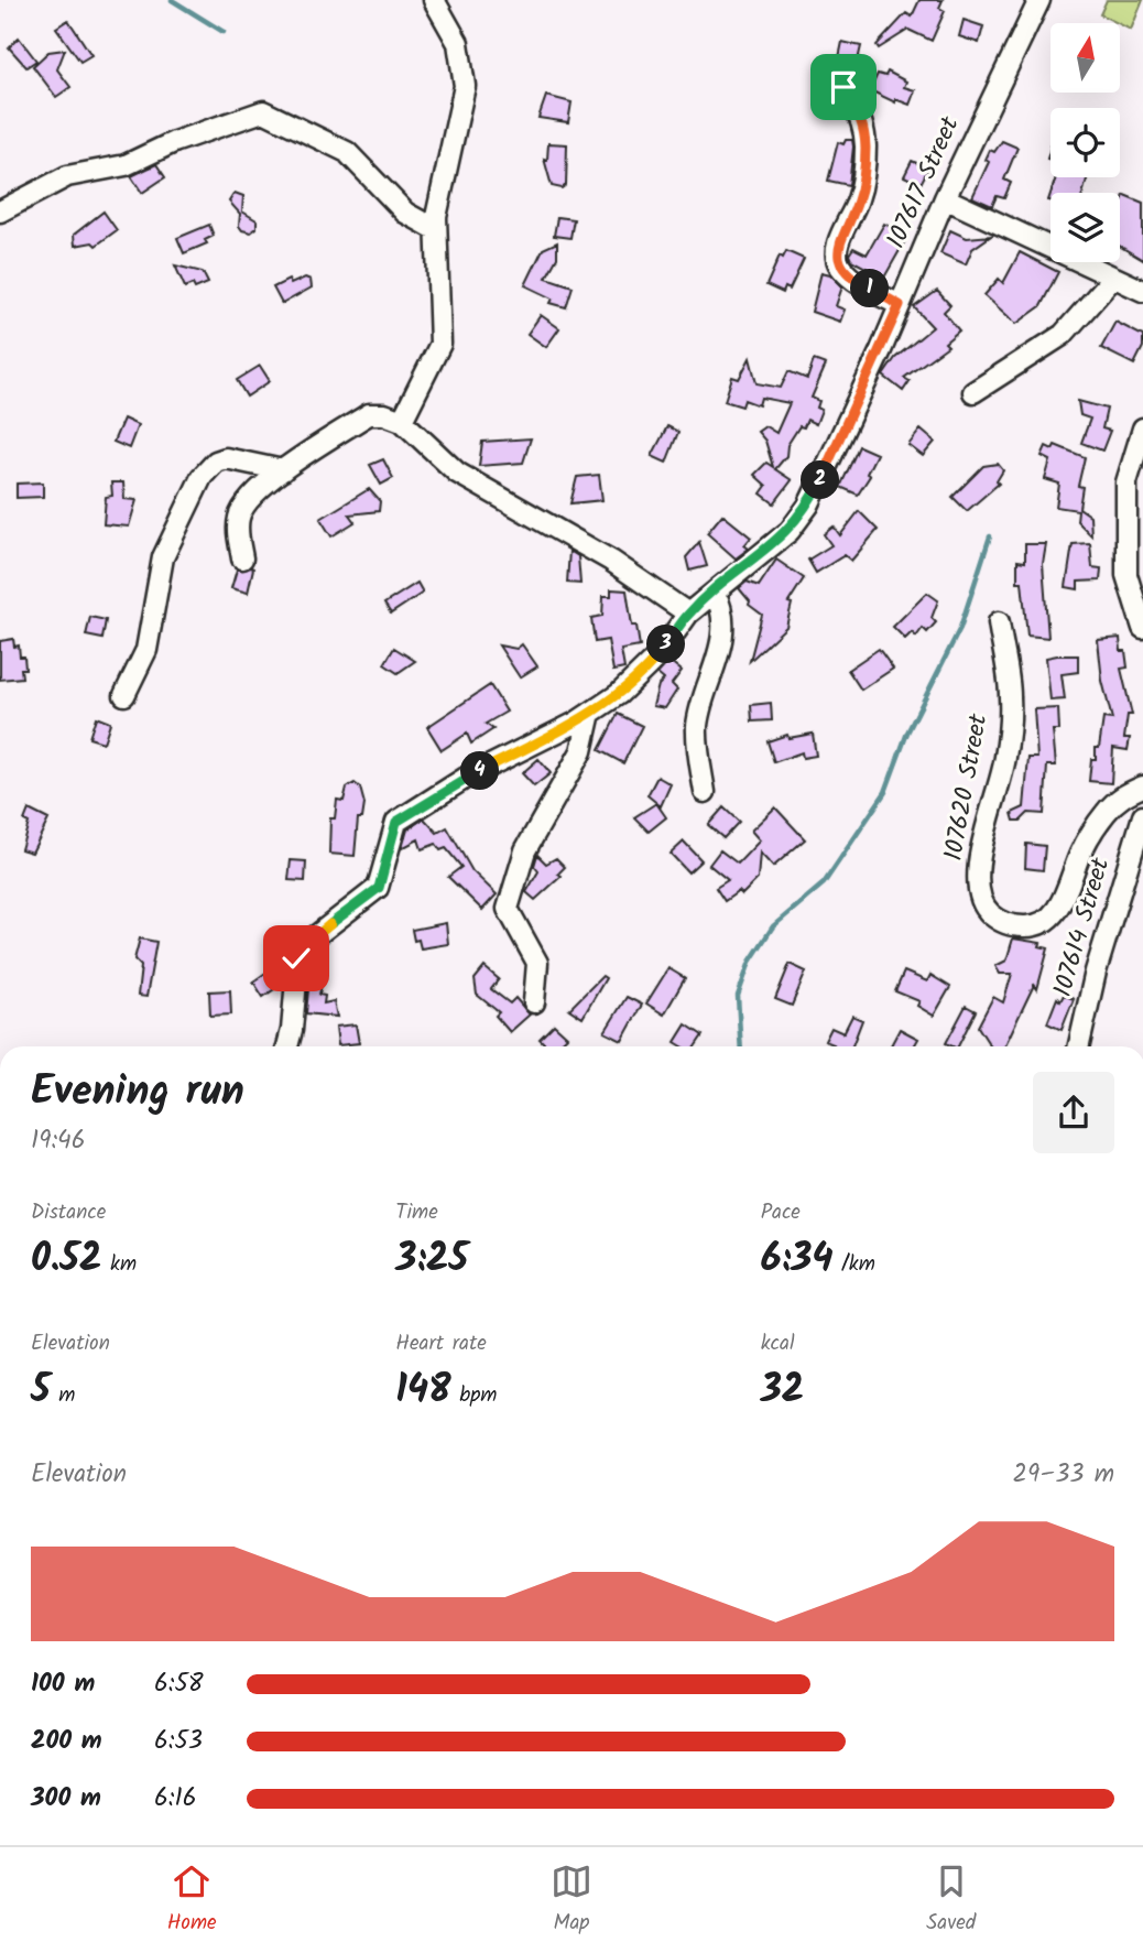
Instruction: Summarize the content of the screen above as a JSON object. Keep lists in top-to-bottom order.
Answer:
{
  "streets": {
    "street": ["107617 Street", "107620 Street", "107614 Street"]
  },
  "north": "top",
  "page": {
    "pins": [
      "1",
      "2",
      "3",
      "4"
    ],
    "heading": ["Evening run", "19:46"],
    "stats": [
      ["Distance", "0.52 km"],
      ["Time", "3:25"],
      ["Pace", "6:34 /km"],
      ["Elevation", "5 m"],
      ["Heart rate", "148 bpm"],
      ["kcal", "32"]
    ],
    "chart": ["Elevation", "29–33 m"],
    "list": [
      {
        "name": "100 m",
        "note": "6:58"
      },
      {
        "name": "200 m",
        "note": "6:53"
      },
      {
        "name": "300 m",
        "note": "6:16"
      }
    ],
    "tabs": ["Home", "Map", "Saved"]
  }
}
